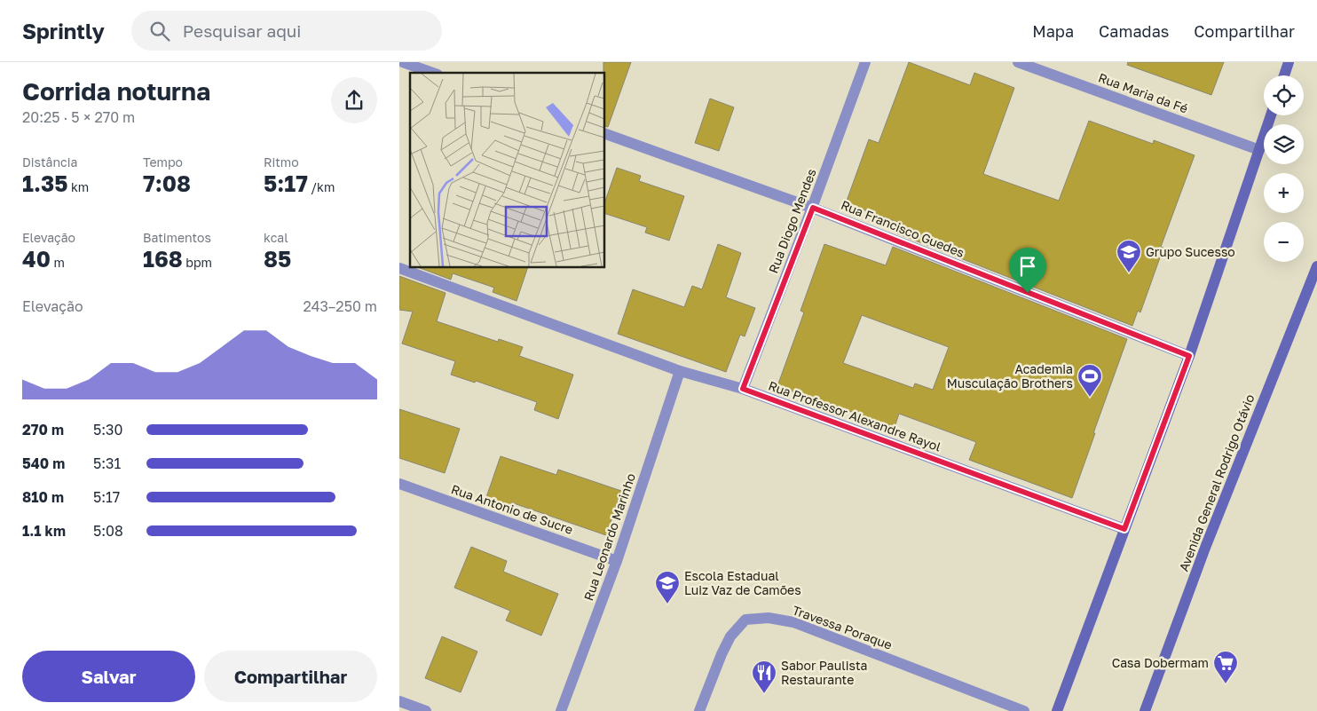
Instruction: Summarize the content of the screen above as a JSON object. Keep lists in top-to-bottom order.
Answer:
{
  "streets": {
    "main road": ["Avenida General Rodrigo Otávio"],
    "street": [
      "Rua Maria da Fé",
      "Rua Diogo Mendes",
      "Rua Francisco Guedes",
      "Rua Professor Alexandre Rayol",
      "Rua Antonio de Sucre",
      "Rua Leonardo Marinho",
      "Travessa Poraque"
    ]
  },
  "crossings": [
    ["Rua Diogo Mendes", "Rua Francisco Guedes"],
    ["Rua Diogo Mendes", "Rua Professor Alexandre Rayol"],
    ["Rua Professor Alexandre Rayol", "Rua Leonardo Marinho"],
    ["Rua Antonio de Sucre", "Rua Leonardo Marinho"]
  ],
  "places": {
    "school or university": ["Grupo Sucesso", "Escola Estadual Luiz Vaz de Camões"],
    "sports": ["Academia Musculação Brothers"],
    "supermarket": ["Casa Dobermam"],
    "restaurant": ["Sabor Paulista Restaurante"]
  },
  "page": {
    "header": "Sprintly",
    "search": "Pesquisar aqui",
    "nav": ["Mapa", "Camadas", "Compartilhar"],
    "heading": ["Corrida noturna", "20:25 · 5 × 270 m"],
    "map_buttons": ["+", "−"],
    "stats": [
      ["Distância", "1.35 km"],
      ["Tempo", "7:08"],
      ["Ritmo", "5:17 /km"],
      ["Elevação", "40 m"],
      ["Batimentos", "168 bpm"],
      ["kcal", "85"]
    ],
    "chart": ["Elevação", "243–250 m"],
    "list": [
      {
        "name": "270 m",
        "note": "5:30"
      },
      {
        "name": "540 m",
        "note": "5:31"
      },
      {
        "name": "810 m",
        "note": "5:17"
      },
      {
        "name": "1.1 km",
        "note": "5:08"
      }
    ],
    "buttons": ["Salvar", "Compartilhar"]
  }
}
